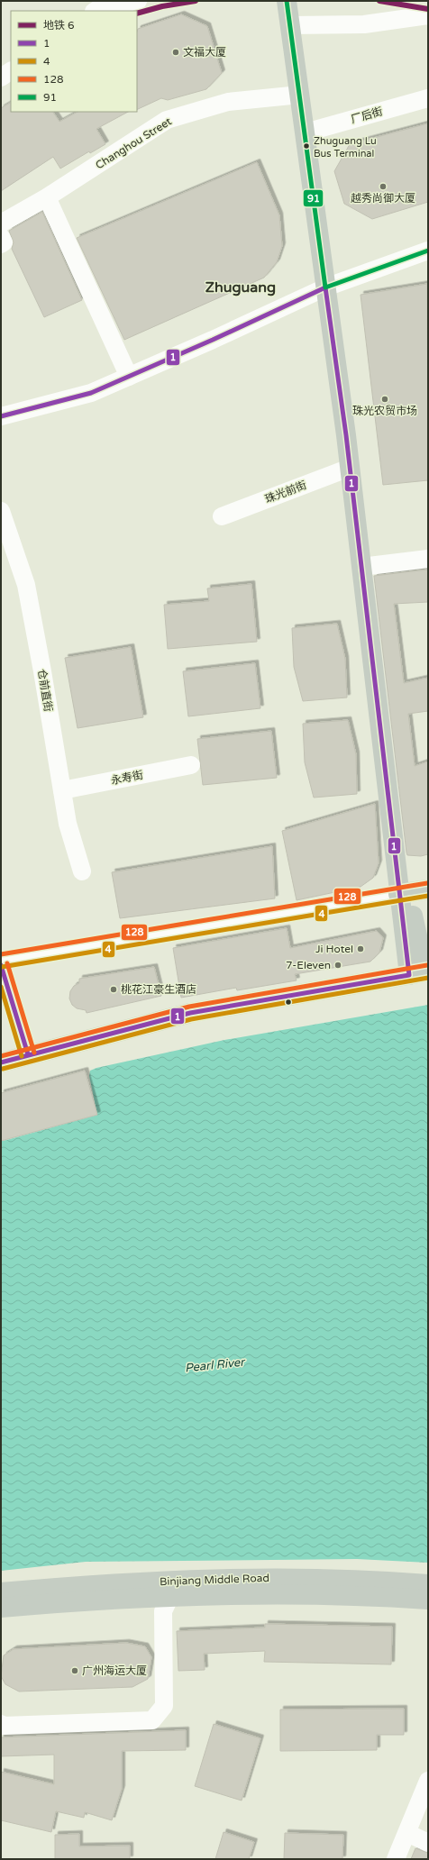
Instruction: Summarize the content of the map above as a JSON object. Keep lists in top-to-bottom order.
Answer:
{
  "streets": {
    "main road": ["Binjiang Middle Road"],
    "street": [
      "厂后街",
      "Changhou Street",
      "珠光前街",
      "仓前直街",
      "永寿街"
    ]
  },
  "crossings": [
    ["仓前直街", "永寿街"]
  ],
  "districts": ["Zhuguang"],
  "water": ["Pearl River"],
  "places": [
    "文福大厦",
    "Zhuguang Lu Bus Terminal",
    "越秀尚御大厦",
    "珠光农贸市场",
    "Ji Hotel",
    "7-Eleven",
    "桃花江豪生酒店",
    "广州海运大厦"
  ],
  "lines": [
    "metro line 6",
    "transit line 91",
    "transit line 1",
    "transit line 128",
    "transit line 4"
  ],
  "legend": [
    "地铁 6",
    "1",
    "4",
    "128",
    "91"
  ]
}
